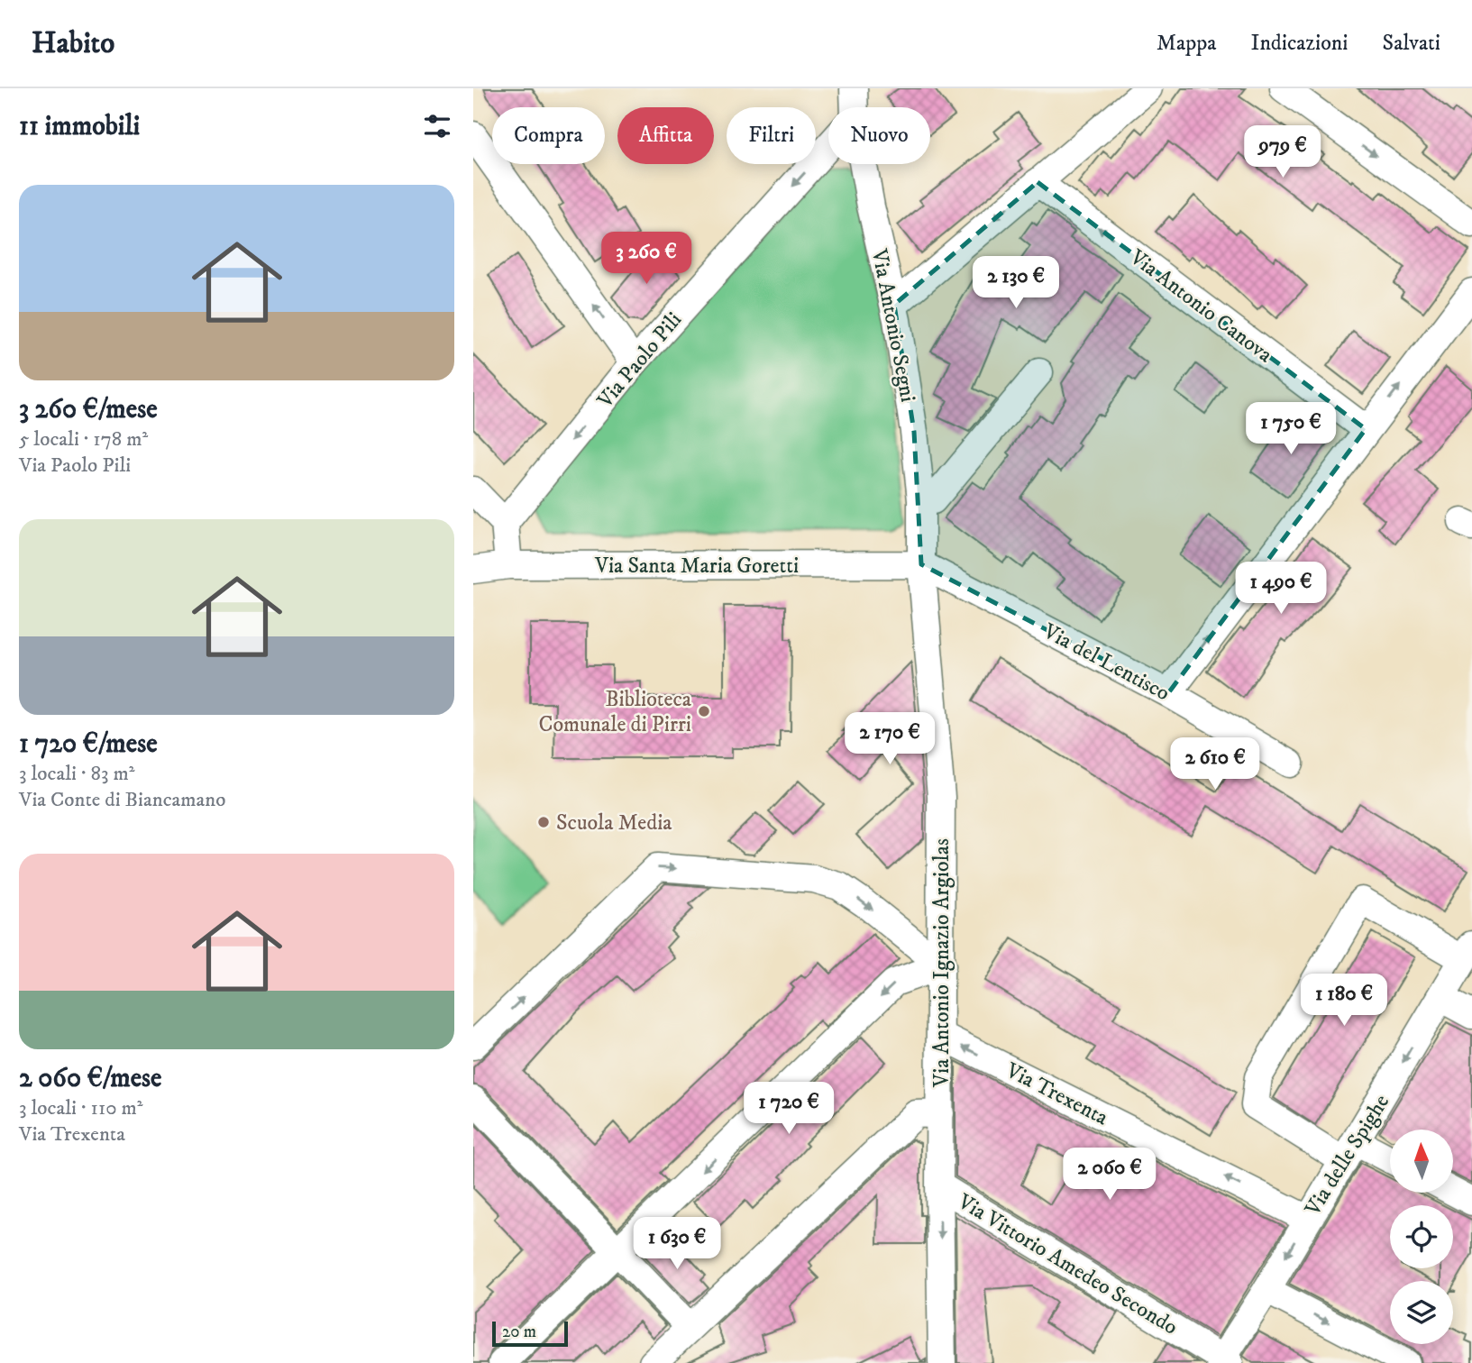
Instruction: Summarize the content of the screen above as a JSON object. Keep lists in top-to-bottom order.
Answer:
{
  "streets": {
    "street": [
      "Via Antonio Canova",
      "Via Antonio Segni",
      "Via Paolo Pili",
      "Via Santa Maria Goretti",
      "Via del Lentisco",
      "Via Antonio Ignazio Argiolas",
      "Via Trexenta",
      "Via delle Spighe",
      "Via Vittorio Amedeo Secondo"
    ]
  },
  "crossings": [
    ["Via Antonio Segni", "Via Santa Maria Goretti"],
    ["Via Antonio Segni", "Via del Lentisco"],
    ["Via Antonio Segni", "Via Antonio Ignazio Argiolas"],
    ["Via Santa Maria Goretti", "Via del Lentisco"],
    ["Via Santa Maria Goretti", "Via Antonio Ignazio Argiolas"],
    ["Via del Lentisco", "Via Antonio Ignazio Argiolas"],
    ["Via Antonio Ignazio Argiolas", "Via Trexenta"],
    ["Via Antonio Ignazio Argiolas", "Via Vittorio Amedeo Secondo"],
    ["Via Trexenta", "Via delle Spighe"],
    ["Via delle Spighe", "Via Vittorio Amedeo Secondo"]
  ],
  "one_way": ["Via Paolo Pili", "Via Trexenta", "Via delle Spighe"],
  "places": ["Biblioteca Comunale di Pirri", "Scuola Media"],
  "scale_bar": "20 m",
  "north": "top",
  "page": {
    "header": "Habito",
    "nav": ["Mappa", "Indicazioni", "Salvati"],
    "heading": "11 immobili",
    "chip": [
      "Compra",
      "Affitta",
      "Filtri",
      "Nuovo"
    ],
    "price": [
      "979 €",
      "3 260 €",
      "2 130 €",
      "1 750 €",
      "1 490 €",
      "2 170 €",
      "2 610 €",
      "1 180 €",
      "1 720 €",
      "2 060 €",
      "1 630 €"
    ],
    "list": [
      {
        "name": "3 260 €/mese",
        "note": "5 locali · 178 m² · Via Paolo Pili"
      },
      {
        "name": "1 720 €/mese",
        "note": "3 locali · 83 m² · Via Conte di Biancamano"
      },
      {
        "name": "2 060 €/mese",
        "note": "3 locali · 110 m² · Via Trexenta"
      }
    ],
    "scale": "20 m"
  }
}
